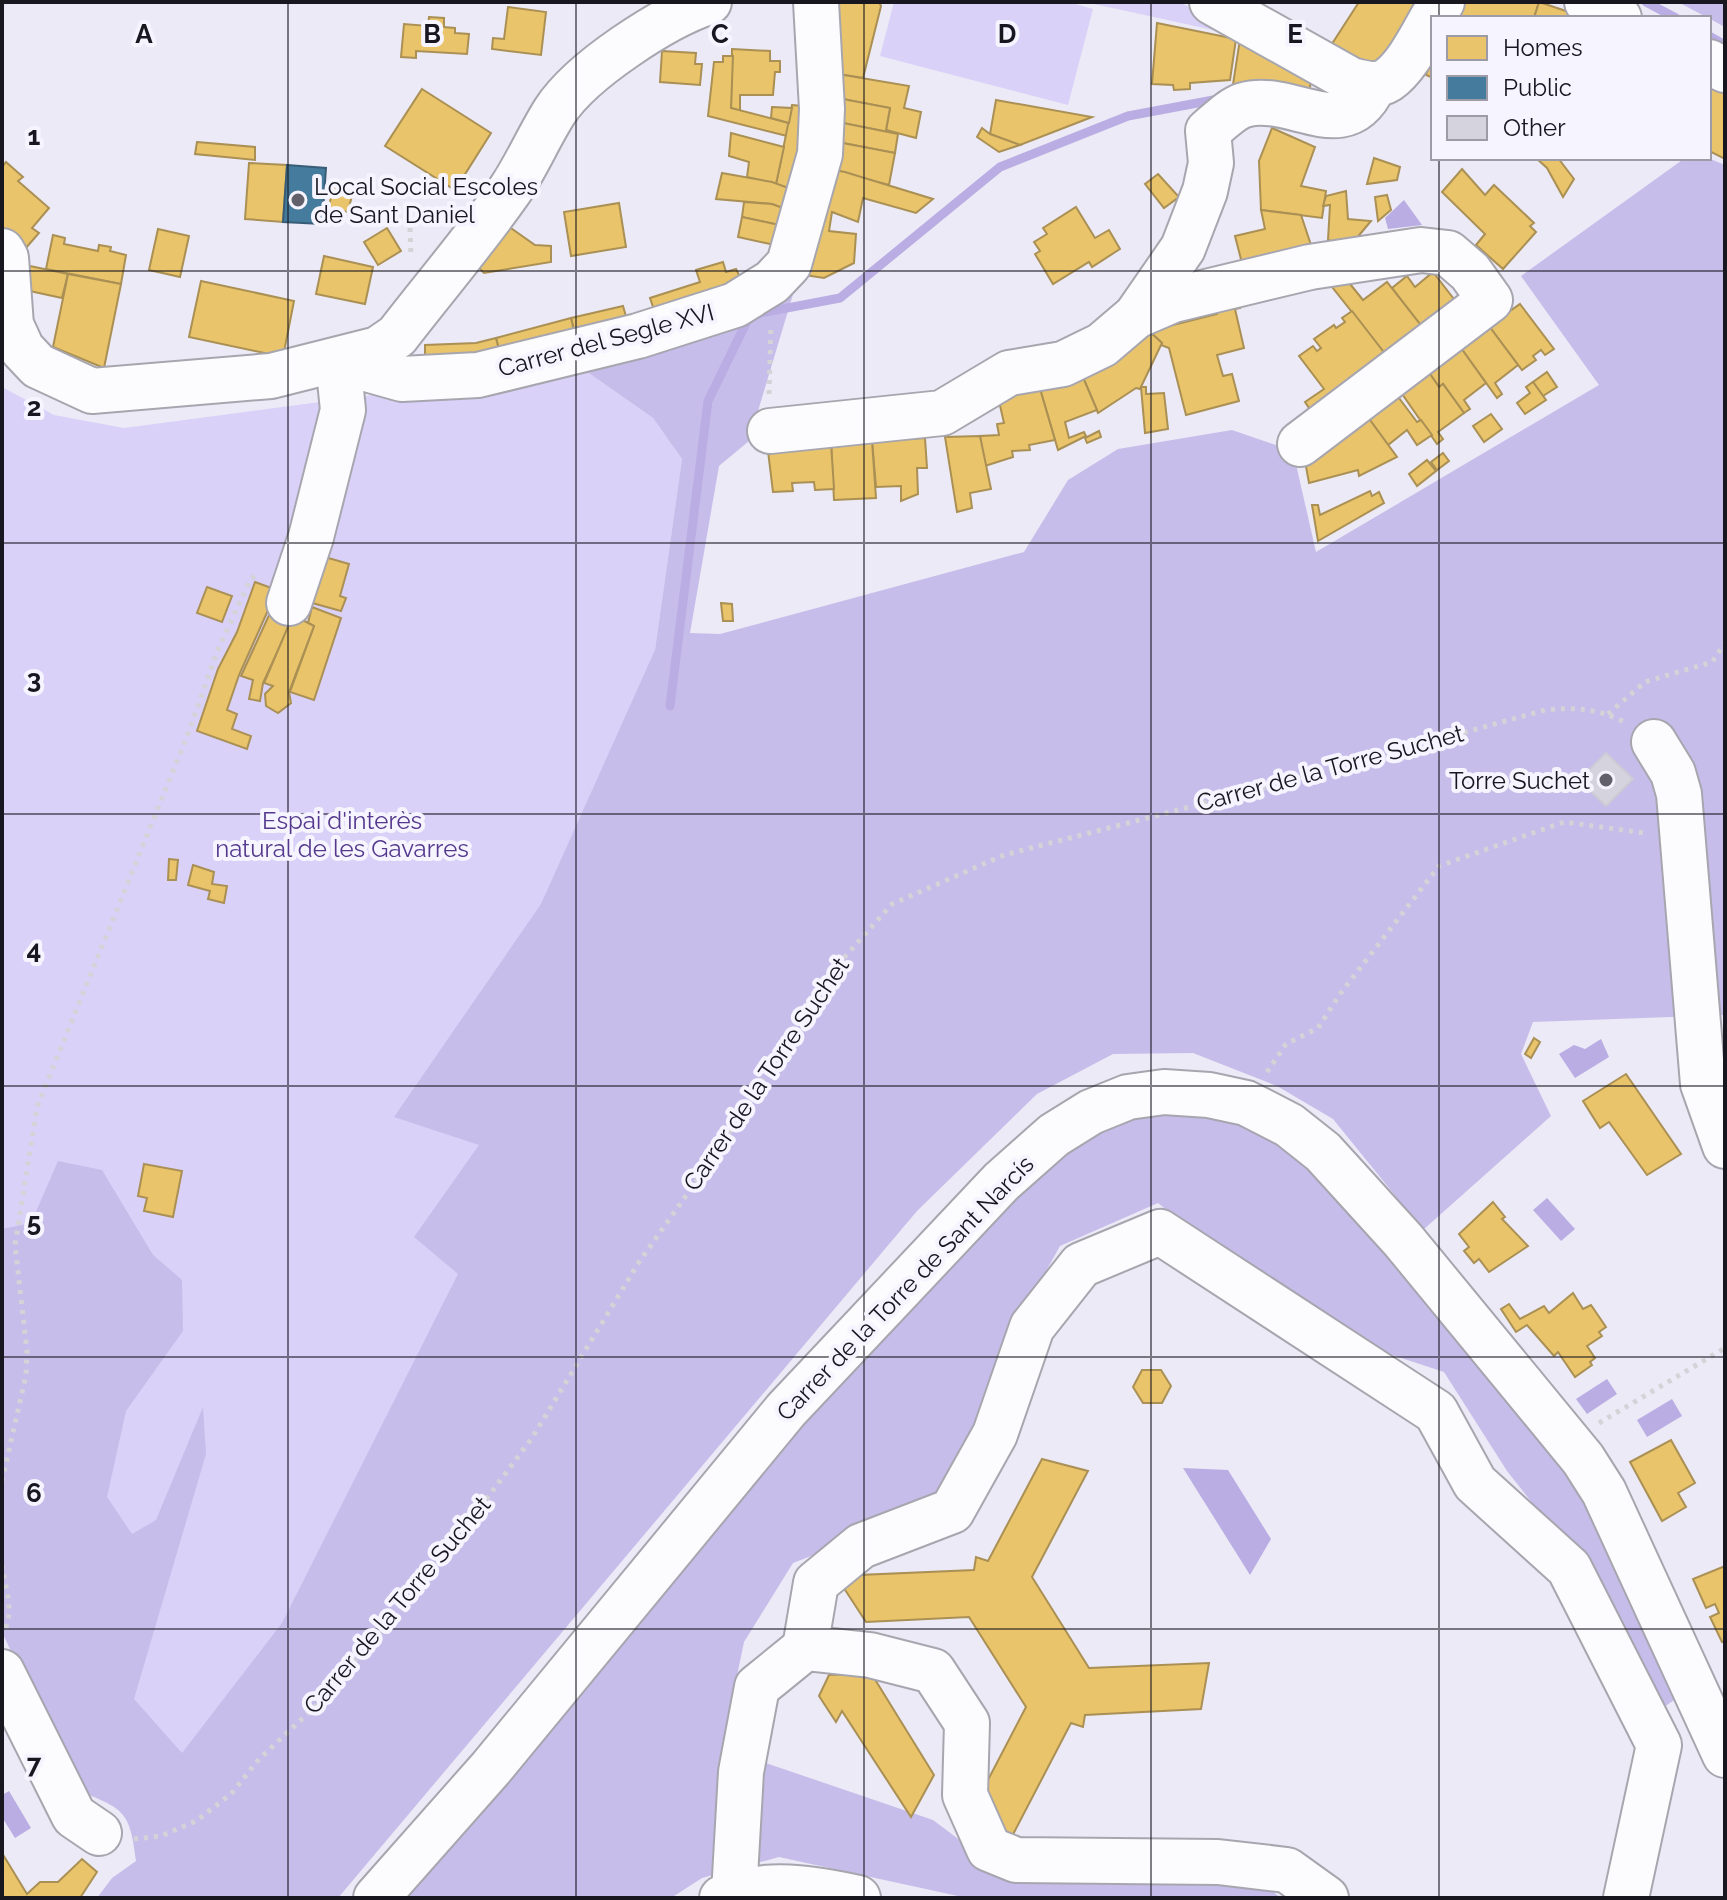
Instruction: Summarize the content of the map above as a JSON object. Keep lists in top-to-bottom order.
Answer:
{
  "streets": {
    "street": ["Carrer del Segle XVI", "Carrer de la Torre de Sant Narcís"],
    "path": ["Carrer de la Torre Suchet"]
  },
  "parks": ["Espai d'interès natural de les Gavarres"],
  "places": ["Local Social Escoles de Sant Daniel", "Torre Suchet"],
  "legend": ["Homes", "Public", "Other"],
  "grid": {
    "columns": [
      "A",
      "B",
      "C",
      "D",
      "E"
    ],
    "rows": [
      "1",
      "2",
      "3",
      "4",
      "5",
      "6",
      "7"
    ]
  }
}
